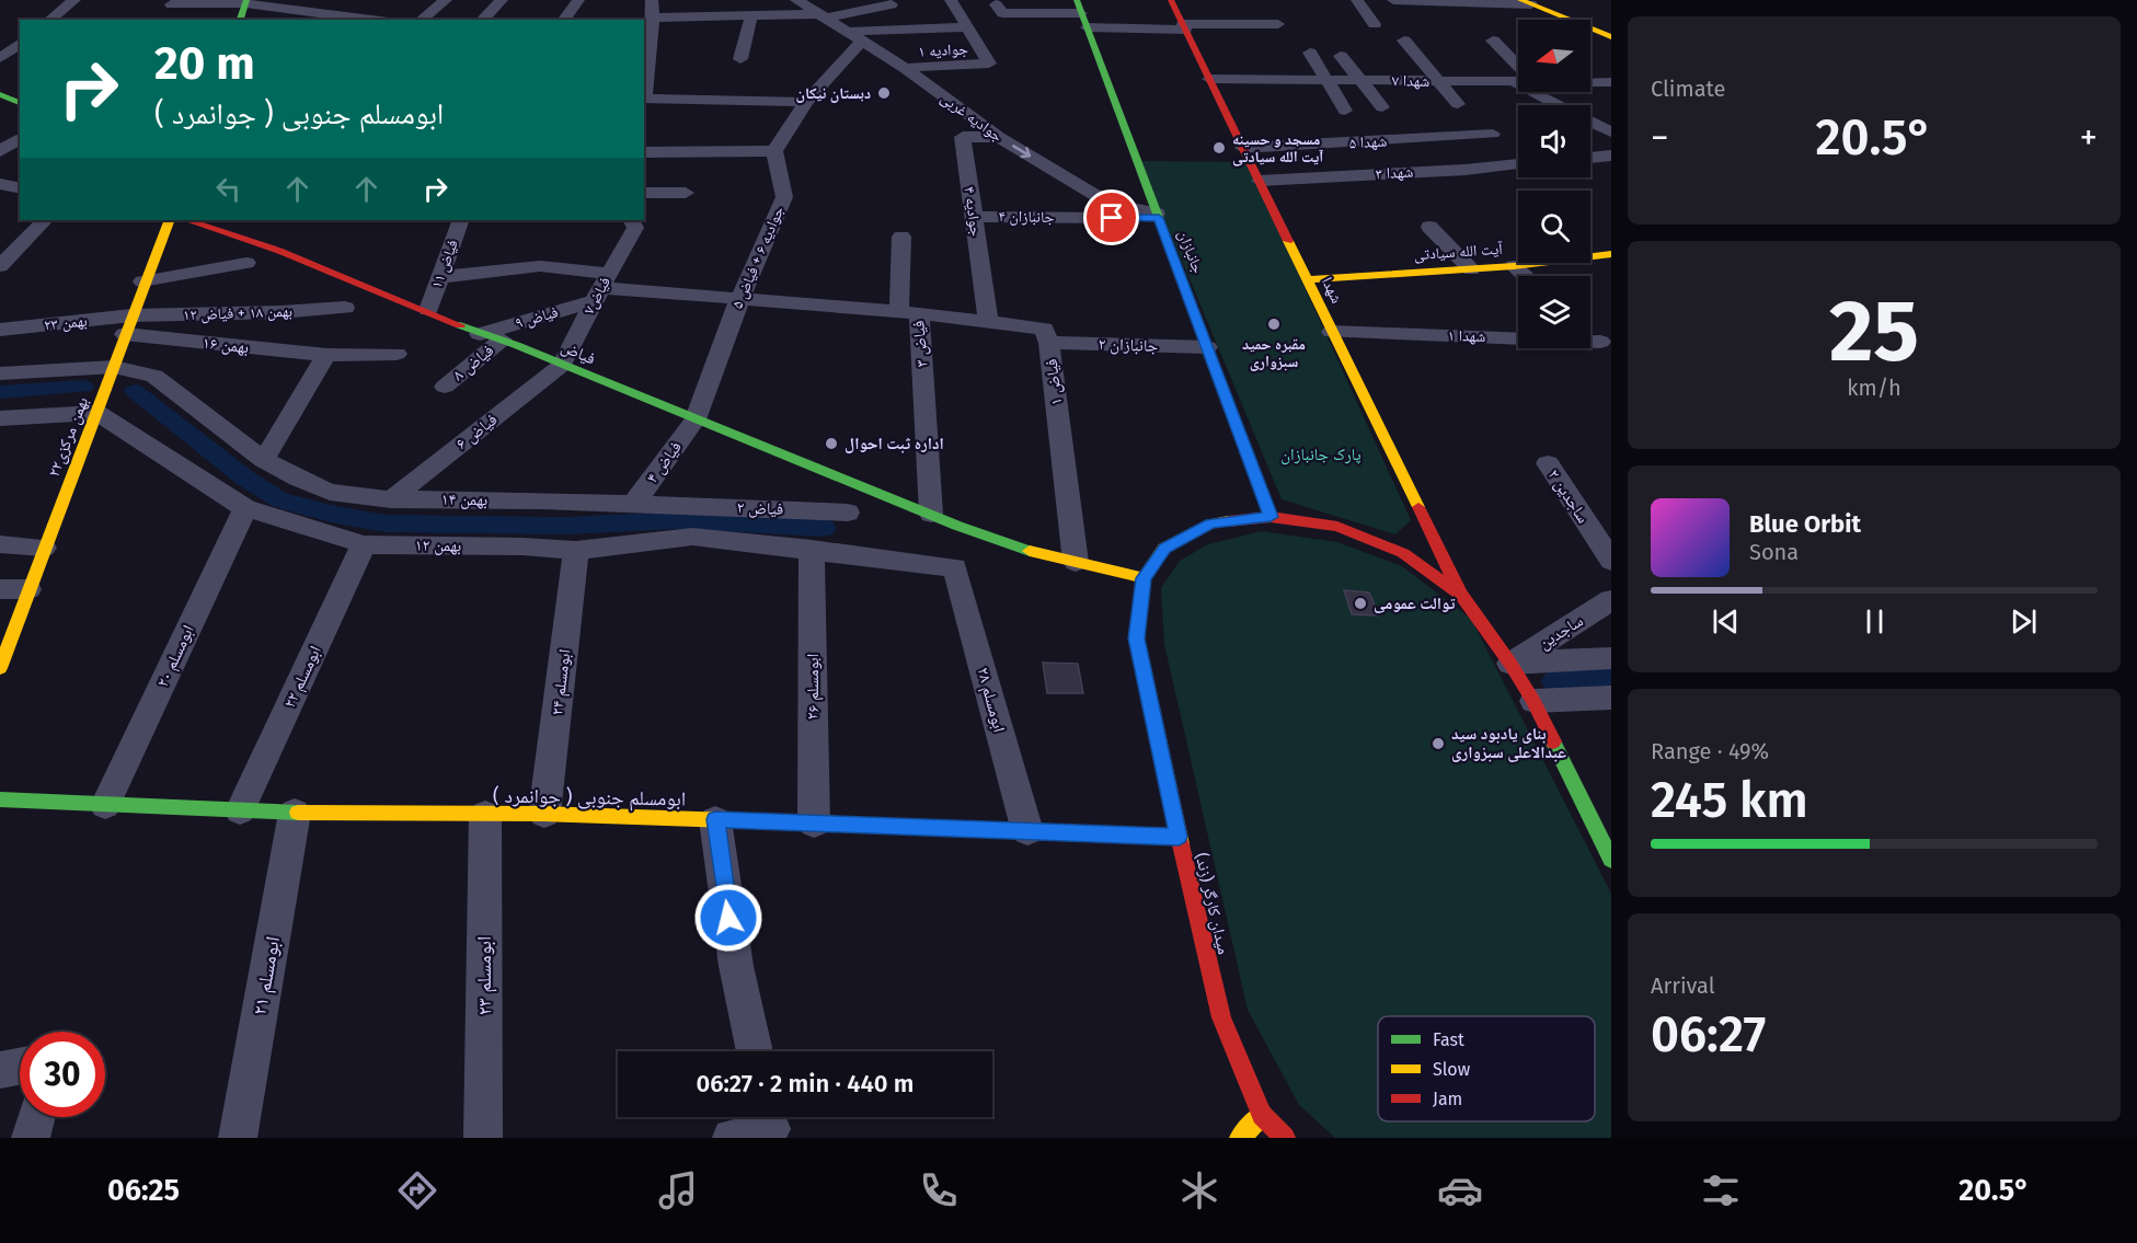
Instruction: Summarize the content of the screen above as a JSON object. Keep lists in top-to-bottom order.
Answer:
{
  "streets": {
    "main road": [
      "جانبازان",
      "آیت الله سیادتی",
      "شهدا",
      "فیاض",
      "۲۲بهمن مرکزی",
      "ابومسلم جنوبی ( جوانمرد )",
      "میدان کارگر (زند)"
    ],
    "street": [
      "جوادیه ۱",
      "شهدا ۷",
      "جوادیه غربی",
      "شهدا ۵",
      "شهدا ۳",
      "جوادیه ۴",
      "جانبازان ۴",
      "جوادیه ۶ + فیاض ۵",
      "فیاض ۱۱",
      "فیاض۷",
      "بهمن ۱۸ + فیاض ۱۲",
      "فیاض ۹",
      "بهمن ۲۳",
      "شهدا ۱",
      "فیاض ۳",
      "بهمن ۱۶",
      "جانبازان ۲",
      "فیاض ۸",
      "فیاض ۱",
      "فیاض ۶",
      "فیاض ۴",
      "ساجدین ۲",
      "بهمن ۱۴",
      "فیاض ۲",
      "بهمن ۱۲",
      "ساجدین",
      "ابومسلم ۲۰",
      "ابومسلم ۲۲",
      "ابومسلم ۲۴",
      "ابومسلم ۲۶",
      "ابومسلم ۲۸",
      "ابومسلم ۲۱",
      "ابومسلم ۲۳"
    ]
  },
  "crossings": [
    ["جوادیه ۱", "جوادیه غربی"],
    ["شهدا ۷", "شهدا"],
    ["جوادیه غربی", "جوادیه ۴"],
    ["جوادیه غربی", "جانبازان ۴"],
    ["جوادیه غربی", "جانبازان"],
    ["شهدا ۵", "شهدا"],
    ["شهدا ۳", "شهدا"],
    ["جوادیه ۴", "جانبازان ۴"],
    ["جوادیه ۴", "فیاض ۱"],
    ["جانبازان ۴", "جانبازان"],
    ["جانبازان", "جانبازان ۲"],
    ["جانبازان", "میدان کارگر (زند)"],
    ["آیت الله سیادتی", "شهدا"],
    ["جوادیه ۶ + فیاض ۵", "فیاض ۳"],
    ["جوادیه ۶ + فیاض ۵", "فیاض"],
    ["جوادیه ۶ + فیاض ۵", "فیاض ۴"],
    ["فیاض ۱۱", "فیاض ۳"],
    ["فیاض ۱۱", "فیاض"],
    ["شهدا", "شهدا ۱"],
    ["شهدا", "میدان کارگر (زند)"],
    ["فیاض۷", "فیاض ۹"],
    ["فیاض۷", "فیاض ۳"],
    ["فیاض۷", "فیاض"],
    ["فیاض۷", "فیاض ۶"],
    ["بهمن ۱۸ + فیاض ۱۲", "بهمن ۲۳"],
    ["بهمن ۱۸ + فیاض ۱۲", "بهمن ۱۶"],
    ["بهمن ۱۸ + فیاض ۱۲", "۲۲بهمن مرکزی"],
    ["فیاض ۹", "فیاض ۳"],
    ["فیاض ۹", "فیاض"],
    ["بهمن ۲۳", "بهمن ۱۶"],
    ["بهمن ۲۳", "۲۲بهمن مرکزی"],
    ["فیاض ۳", "فیاض"],
    ["فیاض ۳", "فیاض ۱"],
    ["بهمن ۱۶", "۲۲بهمن مرکزی"],
    ["جانبازان ۲", "فیاض ۱"],
    ["فیاض", "فیاض ۸"],
    ["فیاض", "فیاض ۱"],
    ["فیاض", "فیاض ۶"],
    ["فیاض", "فیاض ۴"],
    ["فیاض", "میدان کارگر (زند)"],
    ["فیاض ۶", "بهمن ۱۴"],
    ["۲۲بهمن مرکزی", "بهمن ۱۴"],
    ["۲۲بهمن مرکزی", "بهمن ۱۲"],
    ["فیاض ۴", "بهمن ۱۴"],
    ["بهمن ۱۴", "فیاض ۲"],
    ["بهمن ۱۲", "ابومسلم ۲۰"],
    ["بهمن ۱۲", "ابومسلم ۲۲"],
    ["بهمن ۱۲", "ابومسلم ۲۴"],
    ["بهمن ۱۲", "ابومسلم ۲۶"],
    ["بهمن ۱۲", "ابومسلم ۲۸"],
    ["ساجدین", "میدان کارگر (زند)"],
    ["ابومسلم ۲۰", "ابومسلم جنوبی ( جوانمرد )"],
    ["ابومسلم ۲۲", "ابومسلم جنوبی ( جوانمرد )"],
    ["ابومسلم ۲۴", "ابومسلم جنوبی ( جوانمرد )"],
    ["ابومسلم ۲۶", "ابومسلم جنوبی ( جوانمرد )"],
    ["ابومسلم ۲۸", "ابومسلم جنوبی ( جوانمرد )"],
    ["ابومسلم جنوبی ( جوانمرد )", "میدان کارگر (زند)"],
    ["ابومسلم جنوبی ( جوانمرد )", "ابومسلم ۲۱"],
    ["ابومسلم جنوبی ( جوانمرد )", "ابومسلم ۲۳"]
  ],
  "parks": ["پارک جانبازان"],
  "places": [
    "دبستان نیکان",
    "مسجد و حسینه آیت الله سیادتی",
    "مقبره حمید سبزواری",
    "اداره ثبت احوال",
    "توالت عمومی",
    "بنای یادبود سید عبدالاعلی سبزواری"
  ],
  "legend": ["Fast", "Slow", "Jam"],
  "north": "left",
  "page": {
    "tile": [
      "Climate",
      ["25", "km/h"],
      ["Range · 49%", "245 km"],
      ["Arrival", "06:27"]
    ],
    "turn": ["20 m", "ابومسلم جنوبی ( جوانمرد )"],
    "heat": ["−", "20.5°", "+"],
    "song": ["Blue Orbit", "Sona"],
    "limit": "30",
    "trip": "06:27 · 2 min · 440 m",
    "tabs": ["06:25", "20.5°"]
  }
}
